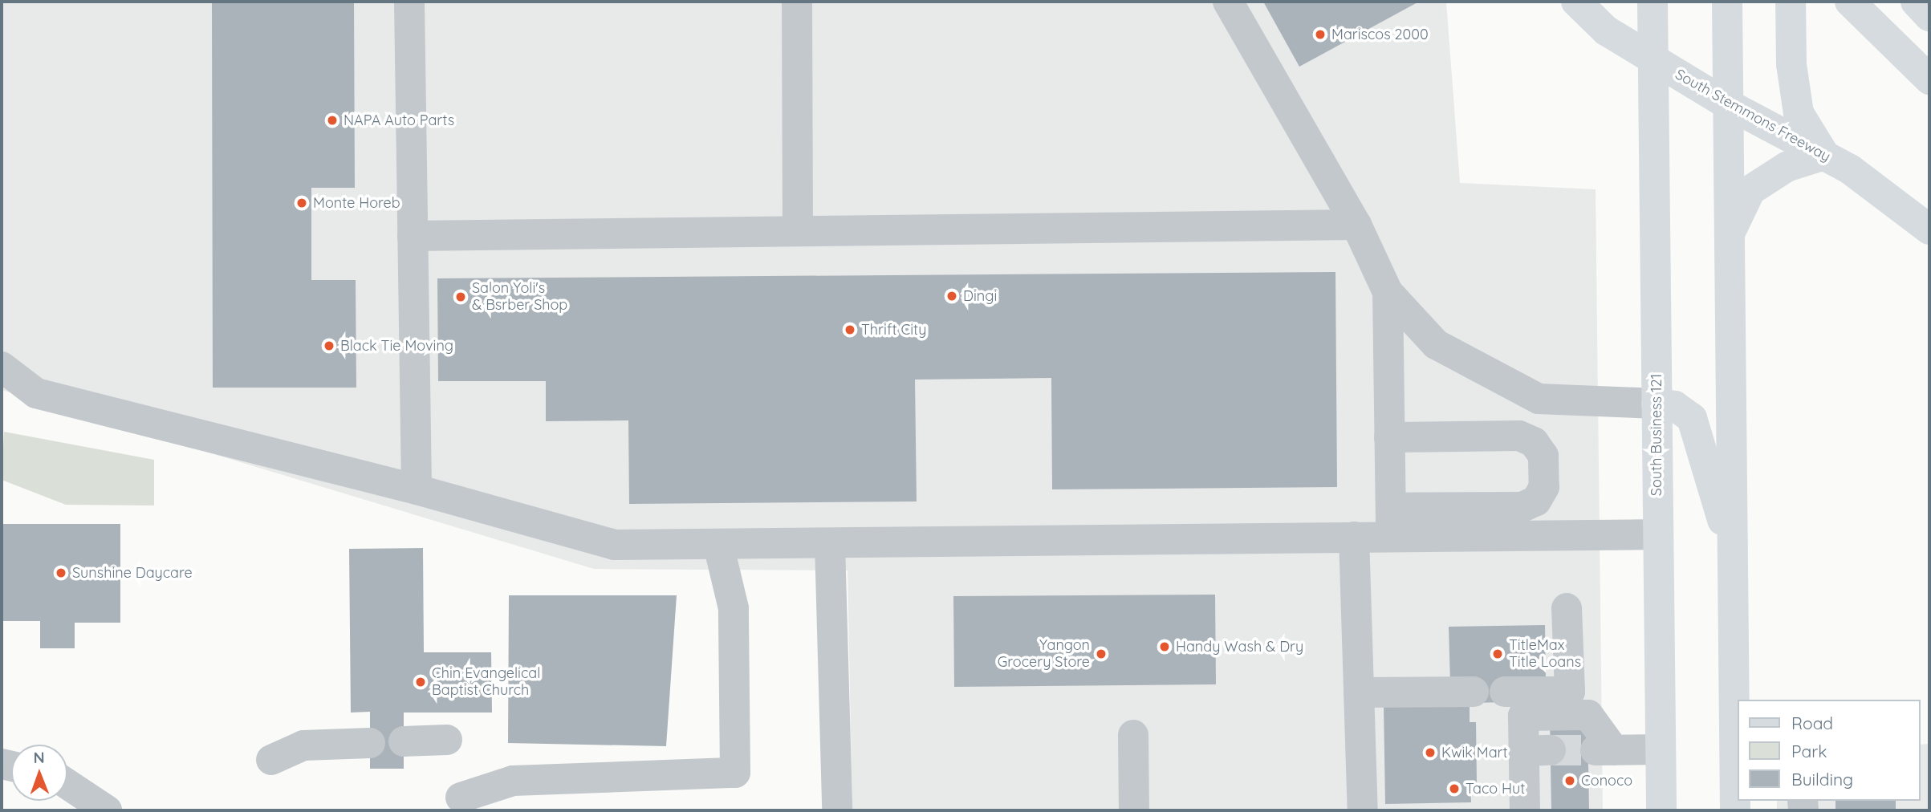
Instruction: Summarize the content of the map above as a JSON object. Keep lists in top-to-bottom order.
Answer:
{
  "streets": {
    "main road": ["South Stemmons Freeway", "South Business 121"]
  },
  "crossings": [
    ["South Stemmons Freeway", "South Business 121"]
  ],
  "places": [
    "Mariscos 2000",
    "NAPA Auto Parts",
    "Monte Horeb",
    "Dingi",
    "Salon Yoli's & Bsrber Shop",
    "Thrift City",
    "Black Tie Moving",
    "Sunshine Daycare",
    "Handy Wash & Dry",
    "Yangon Grocery Store",
    "TitleMax Title Loans",
    "Chin Evangelical Baptist Church",
    "Kwik Mart",
    "Conoco",
    "Taco Hut"
  ],
  "legend": ["Road", "Park", "Building"],
  "north": "top"
}
